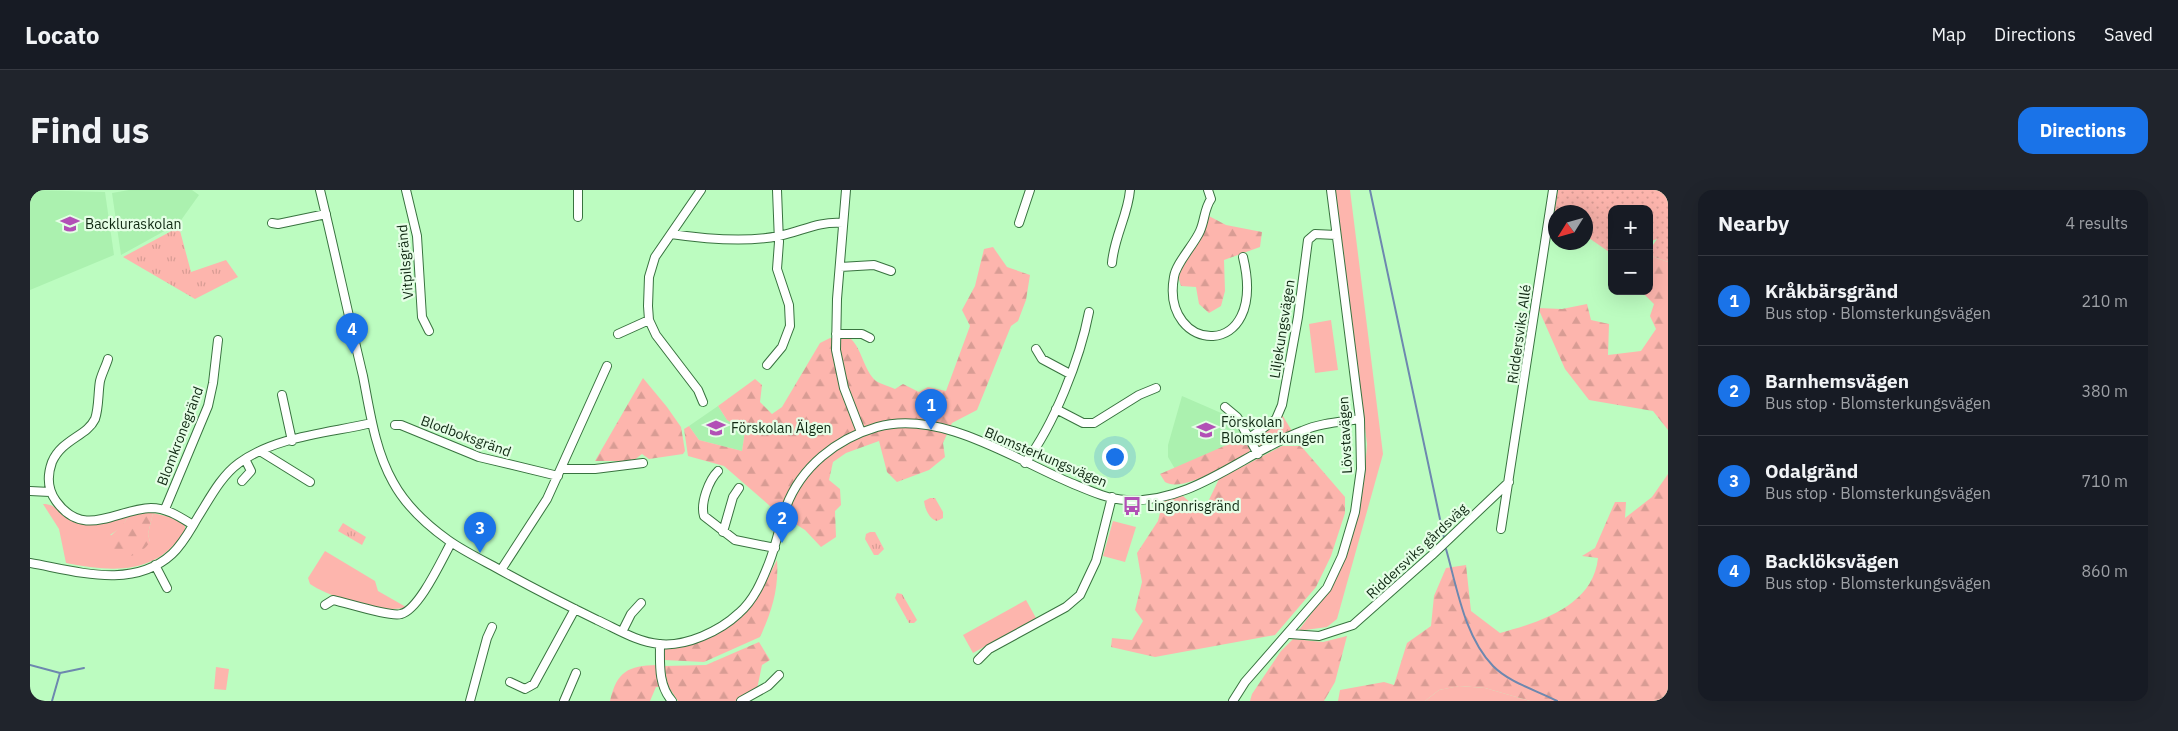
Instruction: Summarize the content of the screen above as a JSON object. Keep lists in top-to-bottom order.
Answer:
{
  "streets": {
    "street": [
      "Vitpilsgränd",
      "Liljekungsvägen",
      "Riddersviks Allé",
      "Lövstavägen",
      "Blomkronegränd",
      "Blodboksgränd",
      "Blomsterkungsvägen",
      "Riddersviks gårdsväg"
    ]
  },
  "crossings": [
    ["Liljekungsvägen", "Lövstavägen"],
    ["Riddersviks Allé", "Riddersviks gårdsväg"],
    ["Lövstavägen", "Blomsterkungsvägen"],
    ["Lövstavägen", "Riddersviks gårdsväg"]
  ],
  "places": {
    "school or university": ["Backluraskolan", "Förskolan Älgen", "Förskolan Blomsterkungen"],
    "bus stop": ["Lingonrisgränd"]
  },
  "north": "bottom left",
  "page": {
    "header": "Locato",
    "nav": ["Map", "Directions", "Saved"],
    "title": "Find us",
    "buttons": "Directions",
    "heading": ["Nearby", "4 results"],
    "map_buttons": ["+", "−"],
    "list": [
      {
        "mark": "1",
        "name": "Kråkbärsgränd",
        "note": "Bus stop · Blomsterkungsvägen",
        "value": "210 m"
      },
      {
        "mark": "2",
        "name": "Barnhemsvägen",
        "note": "Bus stop · Blomsterkungsvägen",
        "value": "380 m"
      },
      {
        "mark": "3",
        "name": "Odalgränd",
        "note": "Bus stop · Blomsterkungsvägen",
        "value": "710 m"
      },
      {
        "mark": "4",
        "name": "Backlöksvägen",
        "note": "Bus stop · Blomsterkungsvägen",
        "value": "860 m"
      }
    ],
    "pins": [
      "4",
      "1",
      "2",
      "3"
    ]
  }
}
